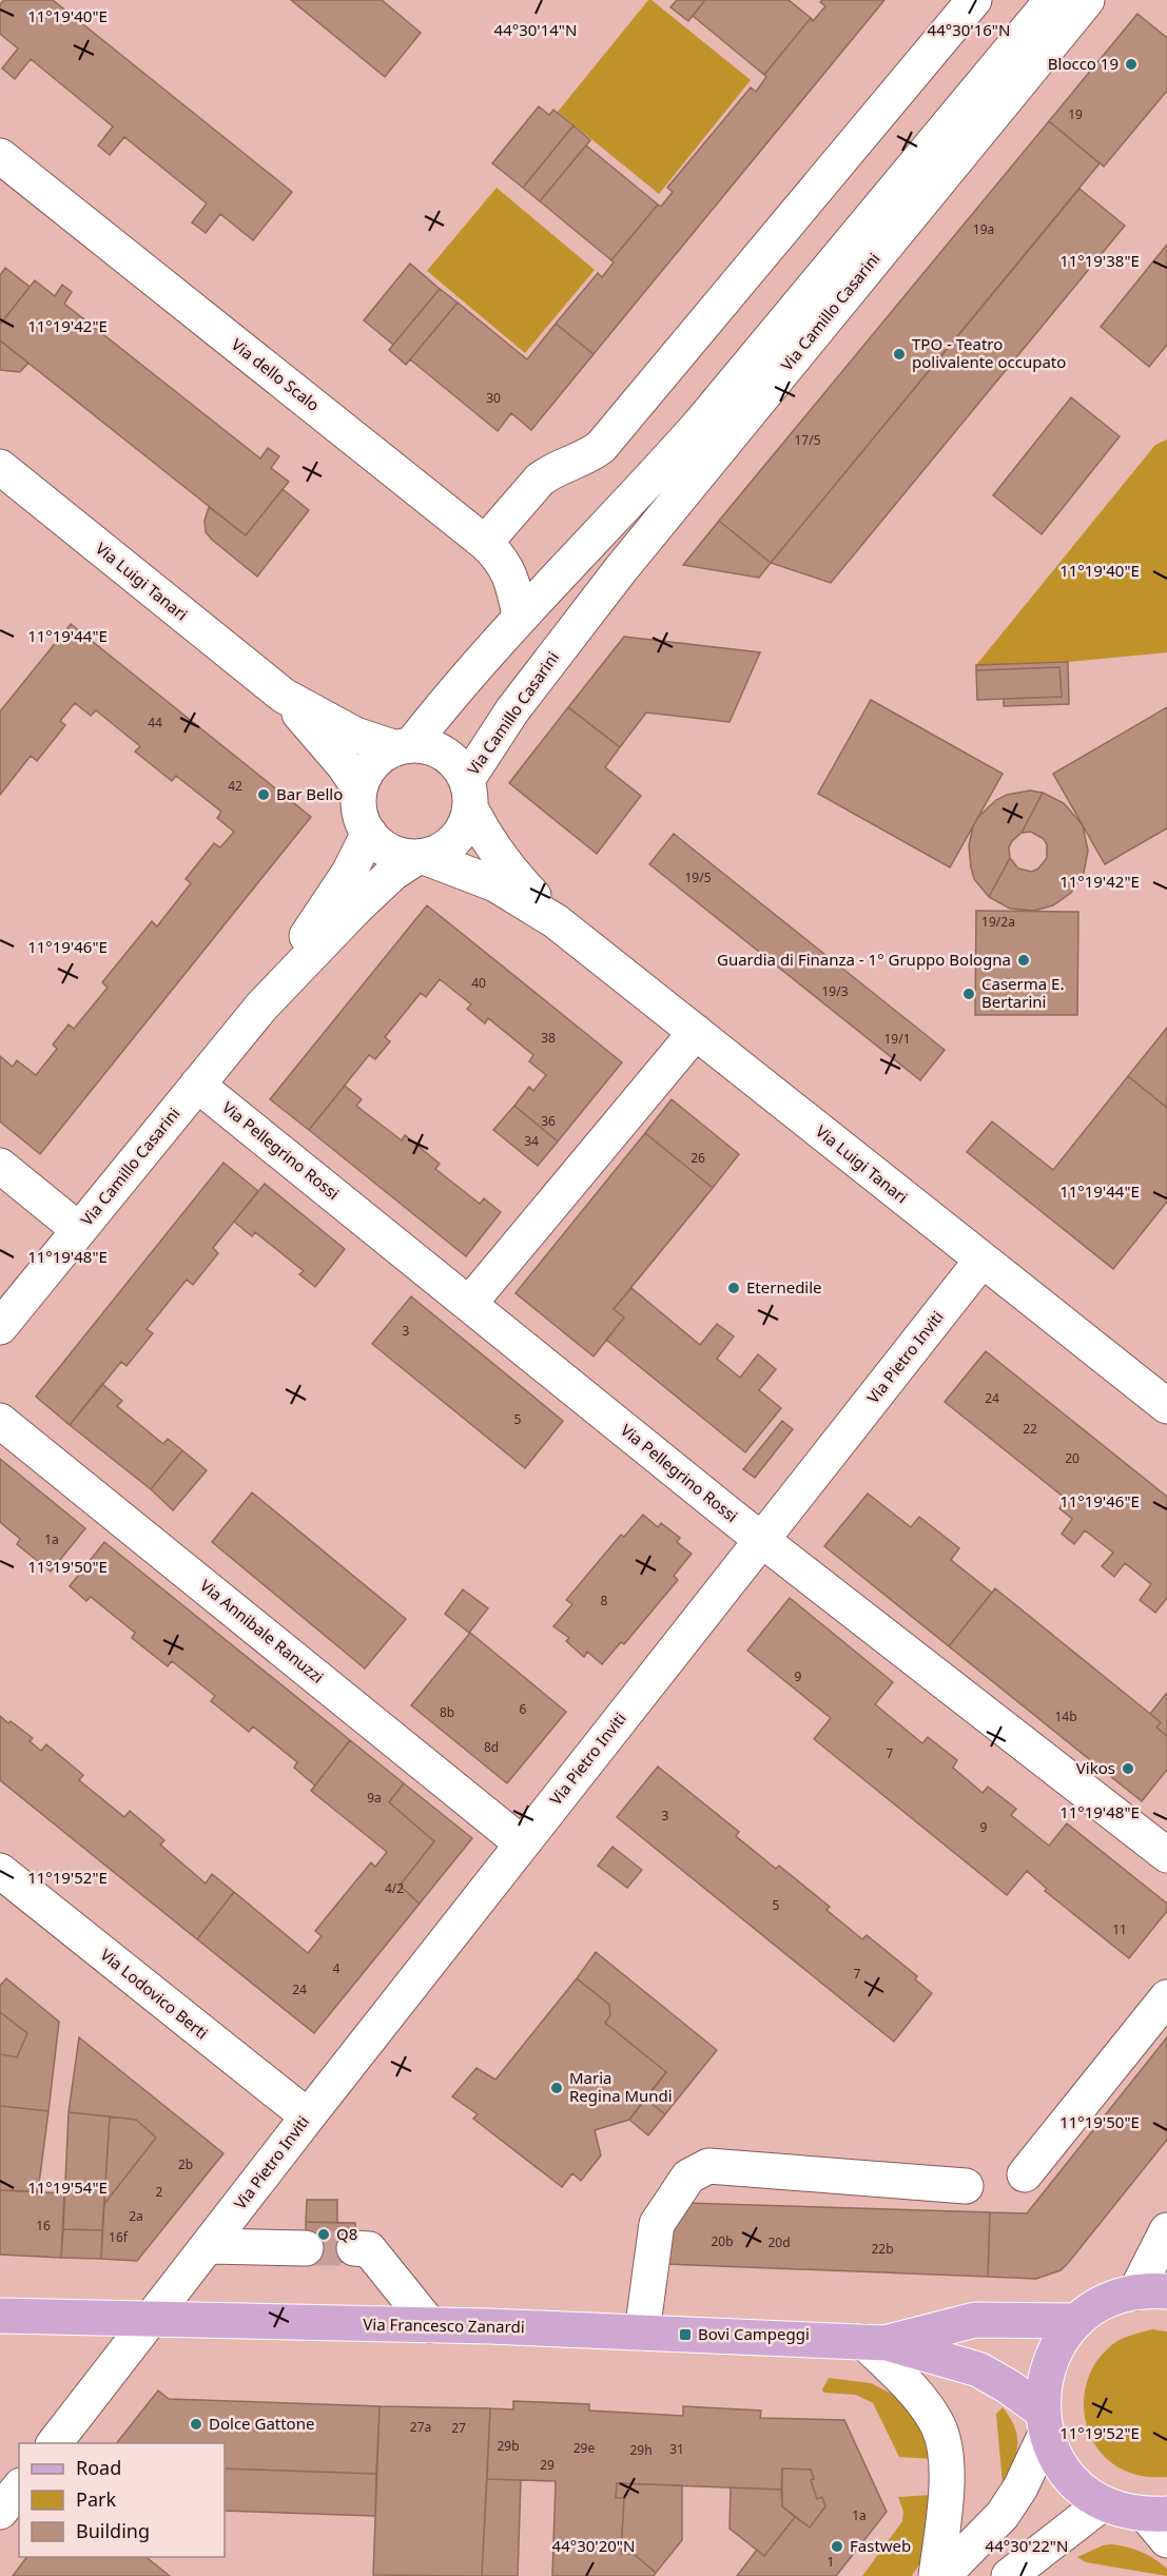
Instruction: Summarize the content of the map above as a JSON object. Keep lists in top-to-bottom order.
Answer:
{
  "streets": {
    "main road": ["Via Francesco Zanardi"],
    "street": [
      "Via Camillo Casarini",
      "Via dello Scalo",
      "Via Luigi Tanari",
      "Via Pellegrino Rossi",
      "Via Pietro Inviti",
      "Via Annibale Ranuzzi",
      "Via Lodovico Berti"
    ]
  },
  "crossings": [
    ["Via Camillo Casarini", "Via dello Scalo"],
    ["Via Camillo Casarini", "Via Luigi Tanari"],
    ["Via Camillo Casarini", "Via Pellegrino Rossi"],
    ["Via Luigi Tanari", "Via Pietro Inviti"],
    ["Via Pellegrino Rossi", "Via Pietro Inviti"],
    ["Via Pietro Inviti", "Via Annibale Ranuzzi"],
    ["Via Pietro Inviti", "Via Lodovico Berti"],
    ["Via Pietro Inviti", "Via Francesco Zanardi"]
  ],
  "places": {
    "other": [
      "Blocco 19",
      "TPO - Teatro polivalente occupato",
      "Bar Bello",
      "Guardia di Finanza - 1° Gruppo Bologna",
      "Caserma E. Bertarini",
      "Eternedile",
      "Vikos",
      "Maria Regina Mundi",
      "Q8",
      "Dolce Gattone",
      "Fastweb"
    ],
    "transit": ["Bovi Campeggi"]
  },
  "house_numbers": [
    "19",
    "19a",
    "30",
    "17/5",
    "44",
    "42",
    "19/5",
    "19/2a",
    "40",
    "19/3",
    "38",
    "19/1",
    "36",
    "34",
    "26",
    "3",
    "24",
    "5",
    "22",
    "20",
    "1a",
    "8",
    "9",
    "6",
    "8b",
    "14b",
    "8d",
    "7",
    "9a",
    "3",
    "9",
    "4/2",
    "5",
    "11",
    "4",
    "7",
    "24",
    "2b",
    "2",
    "2a",
    "16",
    "16f",
    "20b",
    "20d",
    "22b",
    "27a",
    "27",
    "29b",
    "29e",
    "31",
    "29h",
    "29",
    "1a",
    "1"
  ],
  "legend": ["Road", "Park", "Building"],
  "coordinates": [
    "11°19'40\"E",
    "44°30'14\"N",
    "44°30'16\"N",
    "11°19'38\"E",
    "11°19'42\"E",
    "11°19'44\"E",
    "11°19'46\"E",
    "11°19'48\"E",
    "11°19'50\"E",
    "11°19'52\"E",
    "11°19'54\"E",
    "44°30'20\"N",
    "44°30'22\"N"
  ]
}
